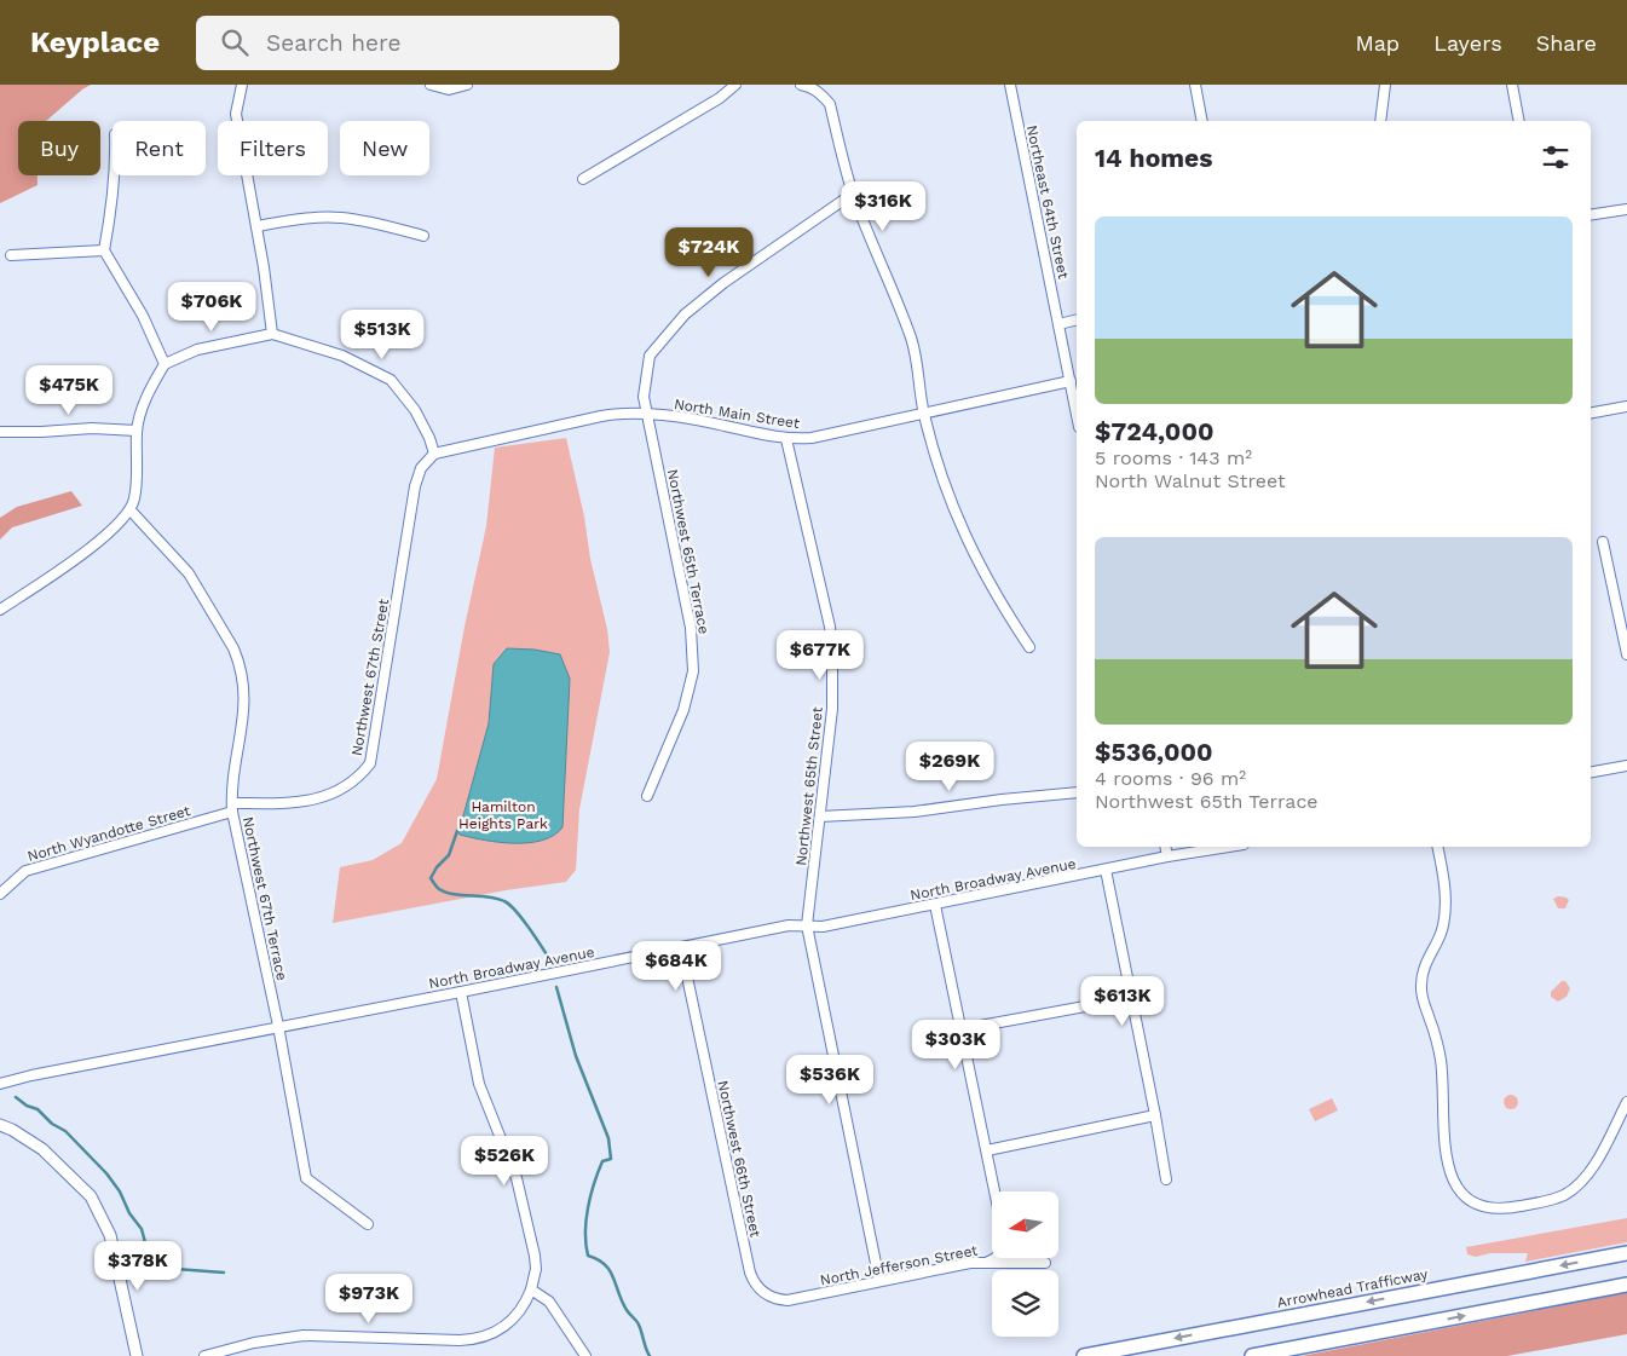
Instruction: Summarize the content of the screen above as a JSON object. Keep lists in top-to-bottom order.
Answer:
{
  "streets": {
    "highway": ["Arrowhead Trafficway"],
    "street": [
      "Northeast 64th Street",
      "North Main Street",
      "Northwest 65th Terrace",
      "Northwest 67th Street",
      "Northwest 65th Street",
      "North Wyandotte Street",
      "North Broadway Avenue",
      "Northwest 67th Terrace",
      "Northwest 66th Street",
      "North Jefferson Street"
    ]
  },
  "crossings": [
    ["Northeast 64th Street", "North Main Street"],
    ["North Main Street", "Northwest 65th Terrace"],
    ["North Main Street", "Northwest 67th Street"],
    ["North Main Street", "Northwest 65th Street"],
    ["Northwest 67th Street", "North Wyandotte Street"],
    ["Northwest 67th Street", "Northwest 67th Terrace"],
    ["Northwest 65th Street", "North Broadway Avenue"],
    ["North Wyandotte Street", "Northwest 67th Terrace"],
    ["North Broadway Avenue", "Northwest 67th Terrace"],
    ["North Broadway Avenue", "Northwest 66th Street"],
    ["Northwest 66th Street", "North Jefferson Street"]
  ],
  "parks": ["Hamilton Heights Park"],
  "north": "left",
  "page": {
    "header": "Keyplace",
    "search": "Search here",
    "nav": ["Map", "Layers", "Share"],
    "chip": [
      "Buy",
      "Rent",
      "Filters",
      "New"
    ],
    "heading": "14 homes",
    "price": [
      "$316K",
      "$724K",
      "$706K",
      "$513K",
      "$475K",
      "$677K",
      "$269K",
      "$684K",
      "$613K",
      "$303K",
      "$536K",
      "$526K",
      "$378K",
      "$973K"
    ],
    "list": [
      {
        "name": "$724,000",
        "note": "5 rooms · 143 m² · North Walnut Street"
      },
      {
        "name": "$536,000",
        "note": "4 rooms · 96 m² · Northwest 65th Terrace"
      }
    ]
  }
}
